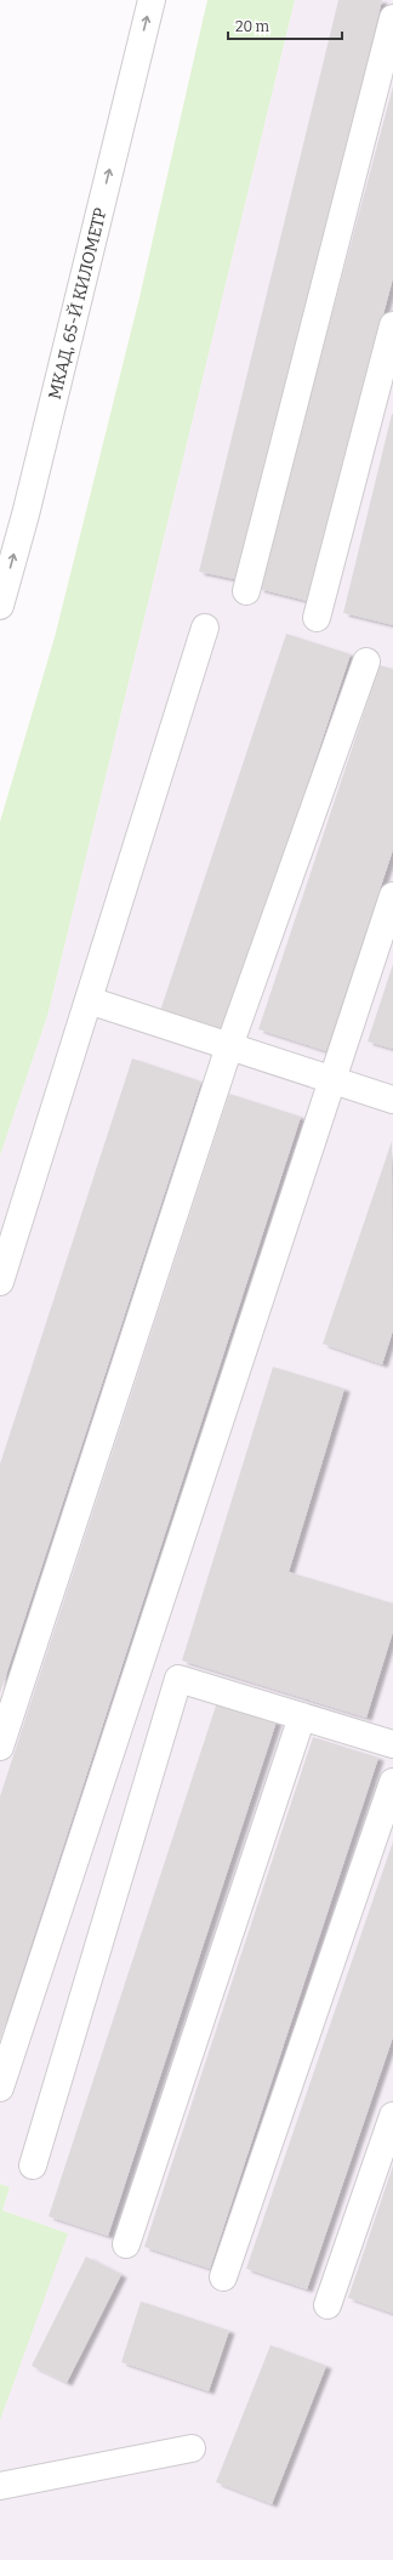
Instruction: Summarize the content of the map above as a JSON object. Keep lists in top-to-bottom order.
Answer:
{
  "streets": {
    "main road": ["МКАД, 65-Й КИЛОМЕТР"]
  },
  "scale_bar": "20 m"
}
